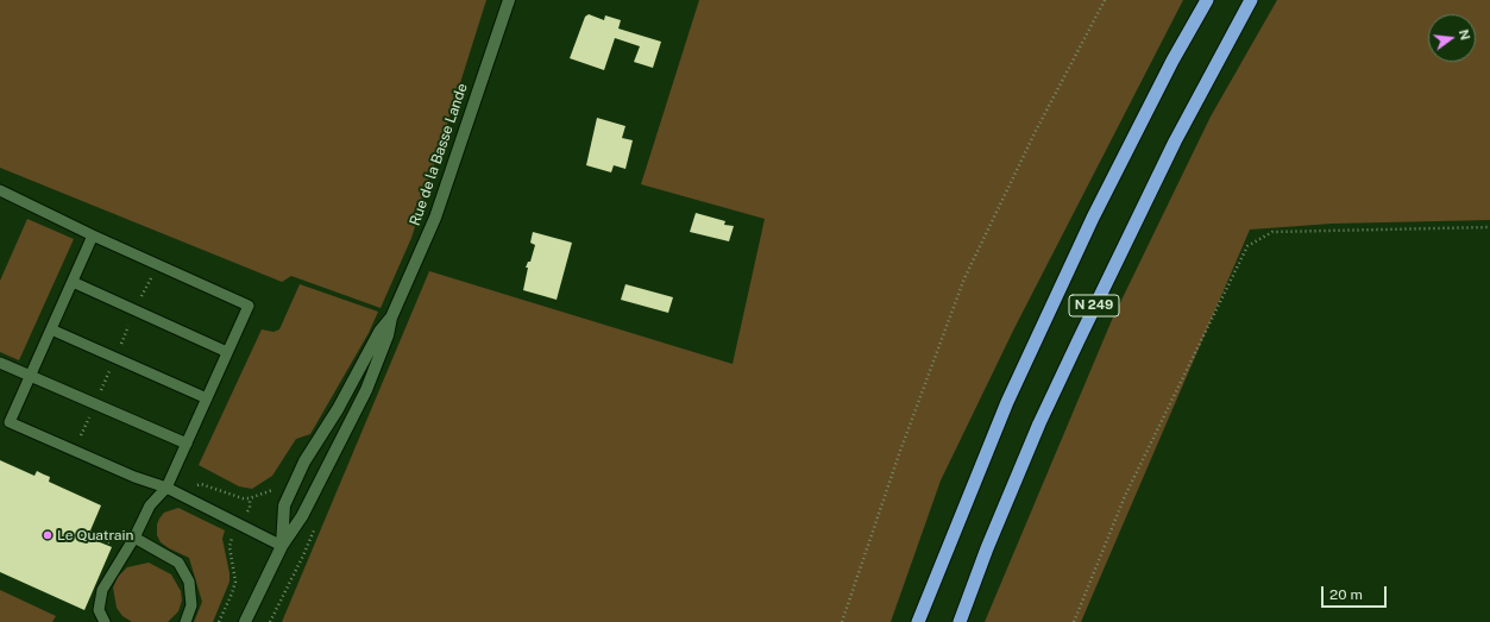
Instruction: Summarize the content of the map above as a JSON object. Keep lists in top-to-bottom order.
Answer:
{
  "streets": {
    "highway": ["N 249"],
    "street": ["Rue de la Basse Lande"]
  },
  "places": ["Le Quatrain"],
  "scale_bar": "20 m",
  "north": "right"
}
